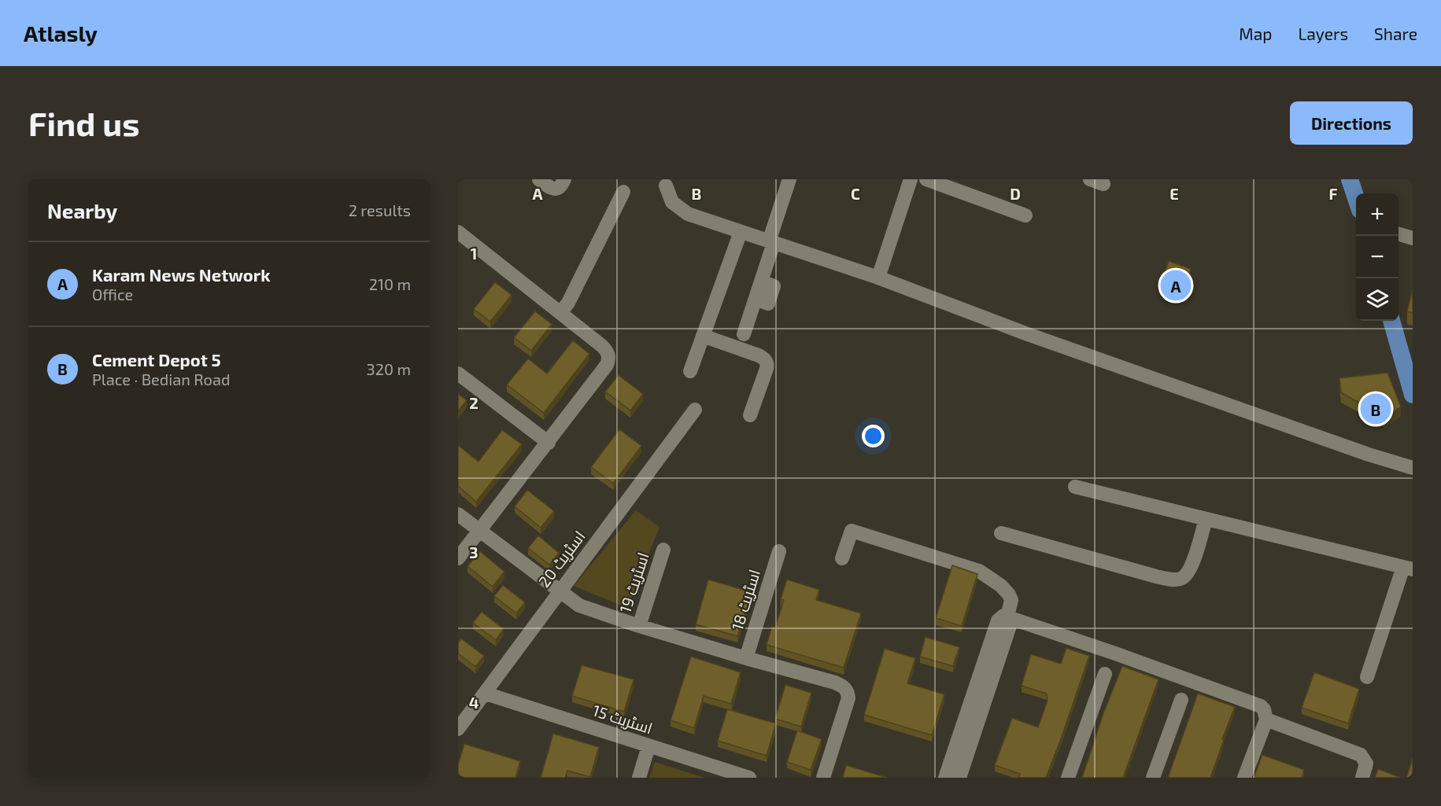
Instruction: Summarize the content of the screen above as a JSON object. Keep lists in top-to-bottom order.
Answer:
{
  "streets": {
    "street": [
      "اسٹریٹ 20",
      "اسٹریٹ 19",
      "اسٹریٹ 18",
      "اسٹریٹ 15"
    ]
  },
  "crossings": [
    ["اسٹریٹ 20", "اسٹریٹ 15"]
  ],
  "page": {
    "header": "Atlasly",
    "nav": ["Map", "Layers", "Share"],
    "buttons": "Directions",
    "title": "Find us",
    "heading": ["Nearby", "2 results"],
    "map_buttons": ["+", "−"],
    "list": [
      {
        "mark": "A",
        "name": "Karam News Network",
        "note": "Office",
        "value": "210 m"
      },
      {
        "mark": "B",
        "name": "Cement Depot 5",
        "note": "Place · Bedian Road",
        "value": "320 m"
      }
    ],
    "pins": ["A", "B"]
  },
  "grid": {
    "columns": [
      "A",
      "B",
      "C",
      "D",
      "E",
      "F"
    ],
    "rows": [
      "1",
      "2",
      "3",
      "4"
    ]
  }
}
